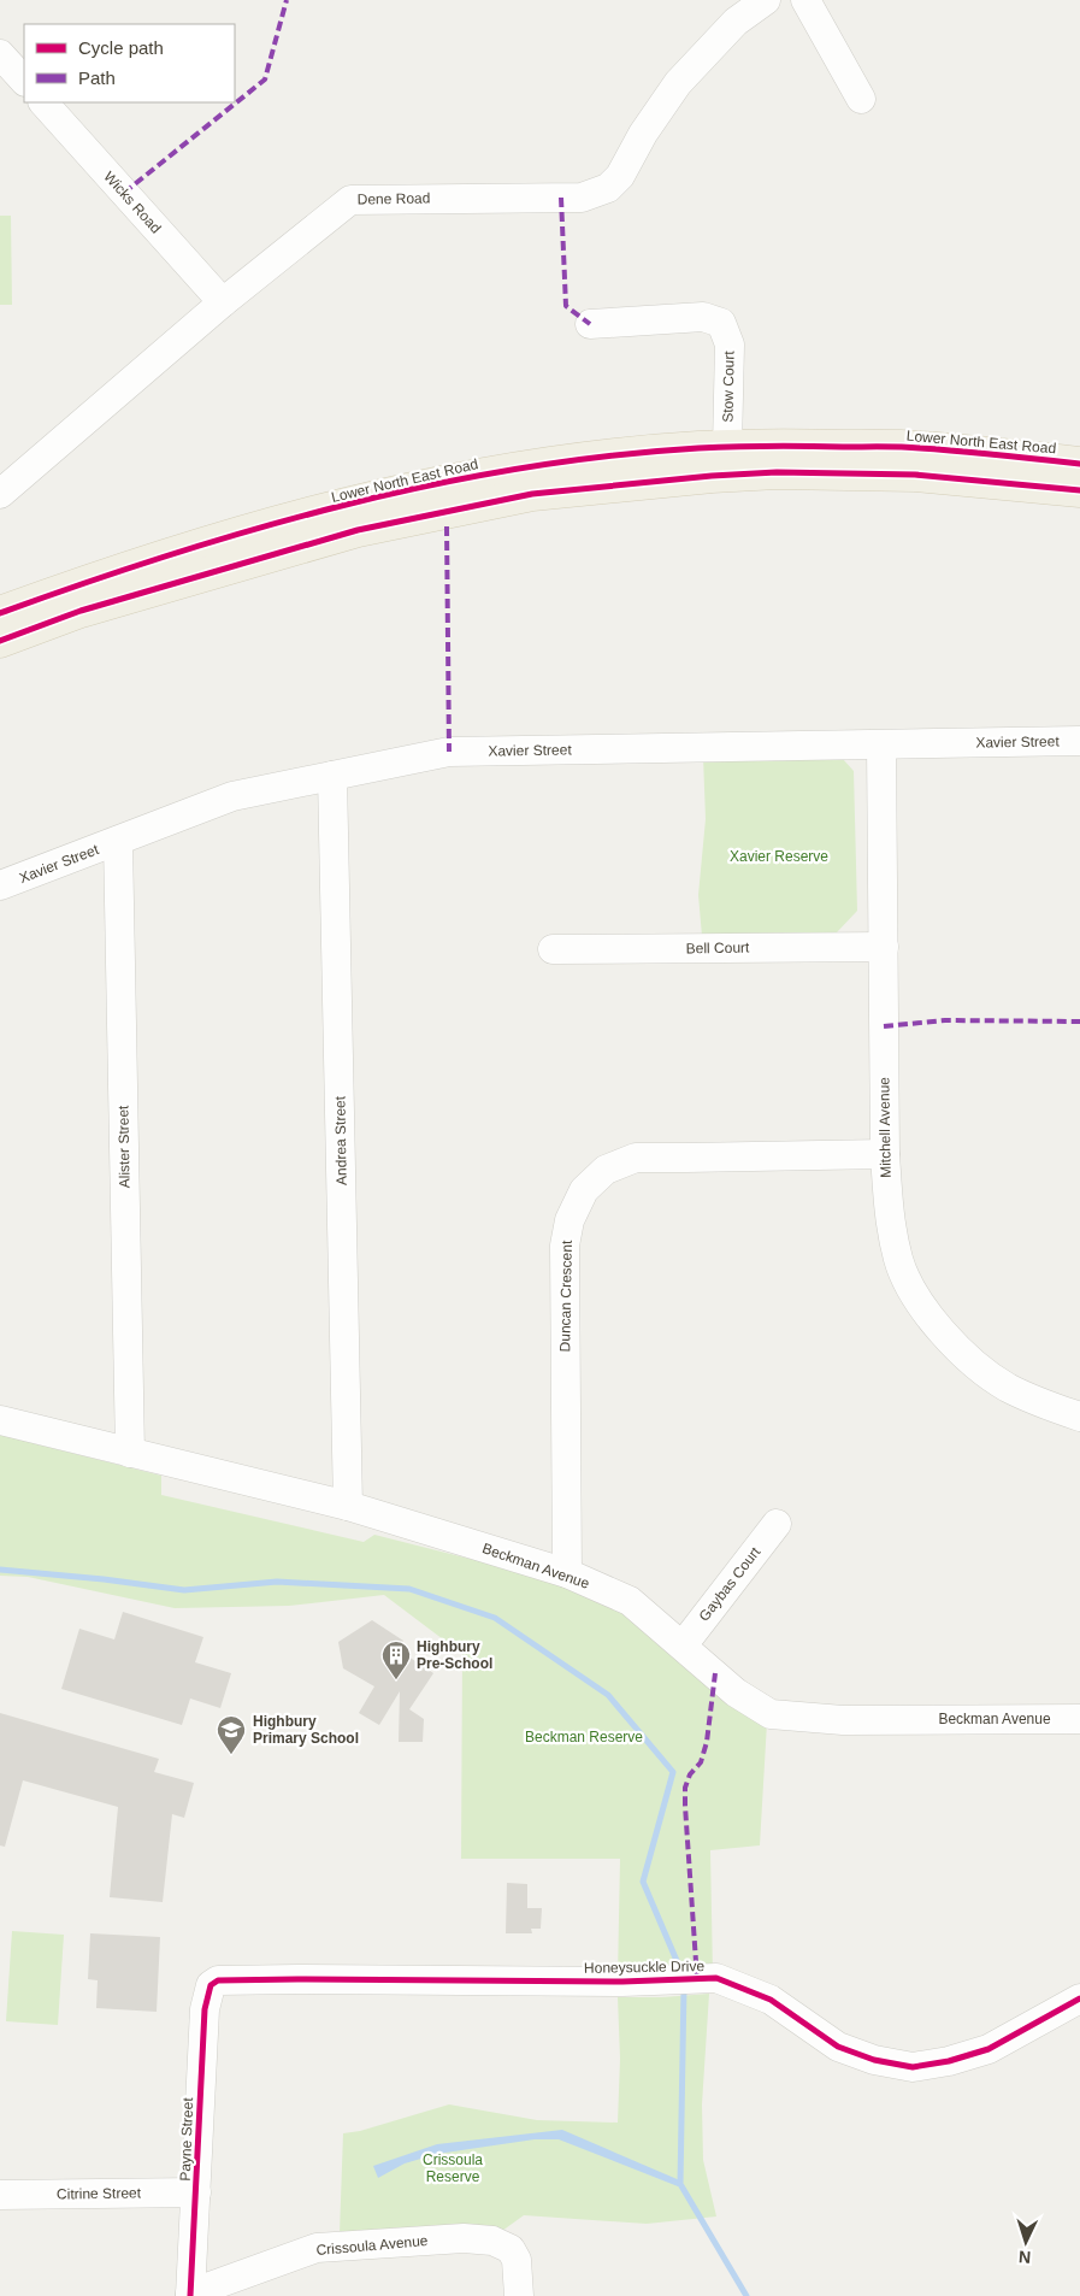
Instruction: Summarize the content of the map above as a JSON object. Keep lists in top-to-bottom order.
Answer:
{
  "streets": {
    "main road": ["Lower North East Road"],
    "street": [
      "Dene Road",
      "Wicks Road",
      "Stow Court",
      "Xavier Street",
      "Bell Court",
      "Mitchell Avenue",
      "Andrea Street",
      "Alister Street",
      "Duncan Crescent",
      "Beckman Avenue",
      "Gaybas Court",
      "Honeysuckle Drive",
      "Payne Street",
      "Citrine Street",
      "Crissoula Avenue"
    ]
  },
  "crossings": [
    ["Dene Road", "Wicks Road"],
    ["Stow Court", "Lower North East Road"],
    ["Xavier Street", "Mitchell Avenue"],
    ["Xavier Street", "Andrea Street"],
    ["Xavier Street", "Alister Street"],
    ["Bell Court", "Mitchell Avenue"],
    ["Mitchell Avenue", "Duncan Crescent"],
    ["Andrea Street", "Beckman Avenue"],
    ["Alister Street", "Beckman Avenue"],
    ["Duncan Crescent", "Beckman Avenue"],
    ["Beckman Avenue", "Gaybas Court"],
    ["Honeysuckle Drive", "Payne Street"],
    ["Payne Street", "Citrine Street"],
    ["Payne Street", "Crissoula Avenue"]
  ],
  "parks": ["Xavier Reserve", "Beckman Reserve", "Crissoula Reserve"],
  "places": {
    "building": ["Highbury Pre-School"],
    "school or university": ["Highbury Primary School"]
  },
  "legend": ["Cycle path", "Path"],
  "north": "bottom"
}
